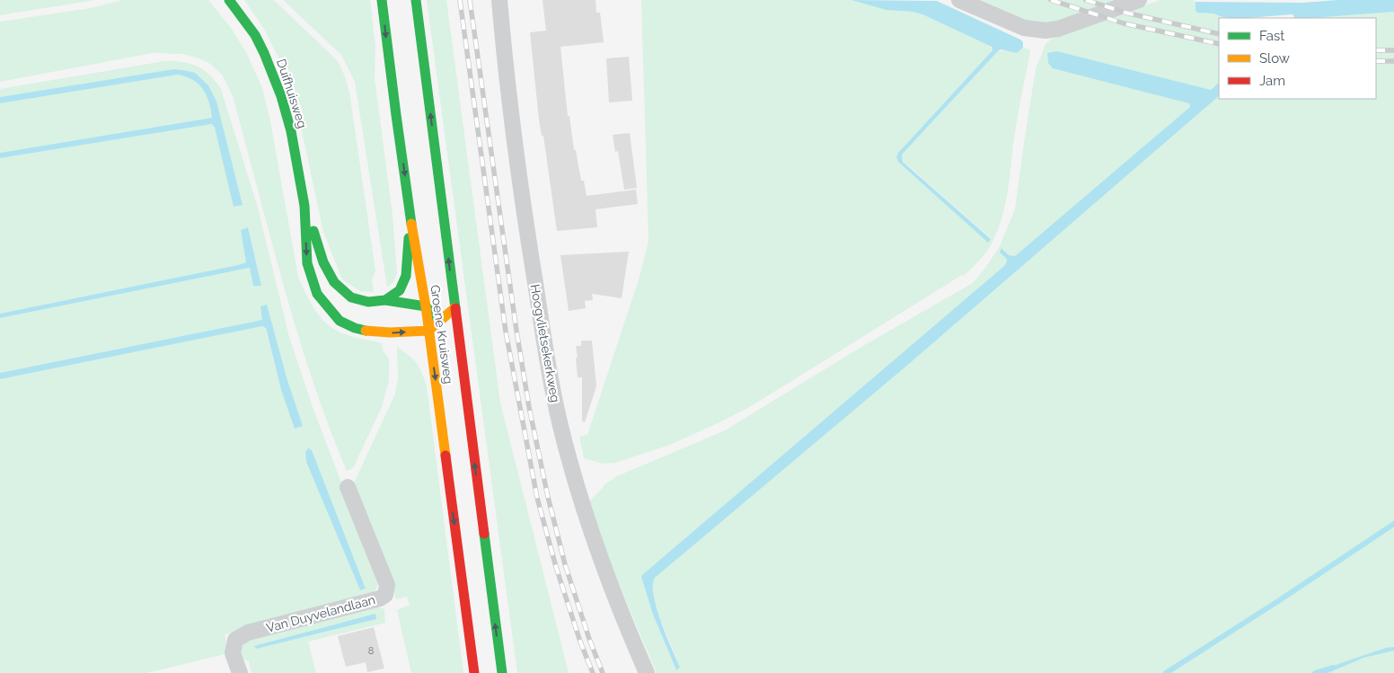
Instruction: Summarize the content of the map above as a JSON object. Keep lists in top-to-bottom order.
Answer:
{
  "streets": {
    "main road": ["Duifhuisweg", "Groene Kruisweg"],
    "street": ["Hoogvlietsekerkweg", "Van Duyvelandlaan"]
  },
  "crossings": [
    ["Duifhuisweg", "Groene Kruisweg"]
  ],
  "house_numbers": ["8"],
  "legend": ["Fast", "Slow", "Jam"]
}
